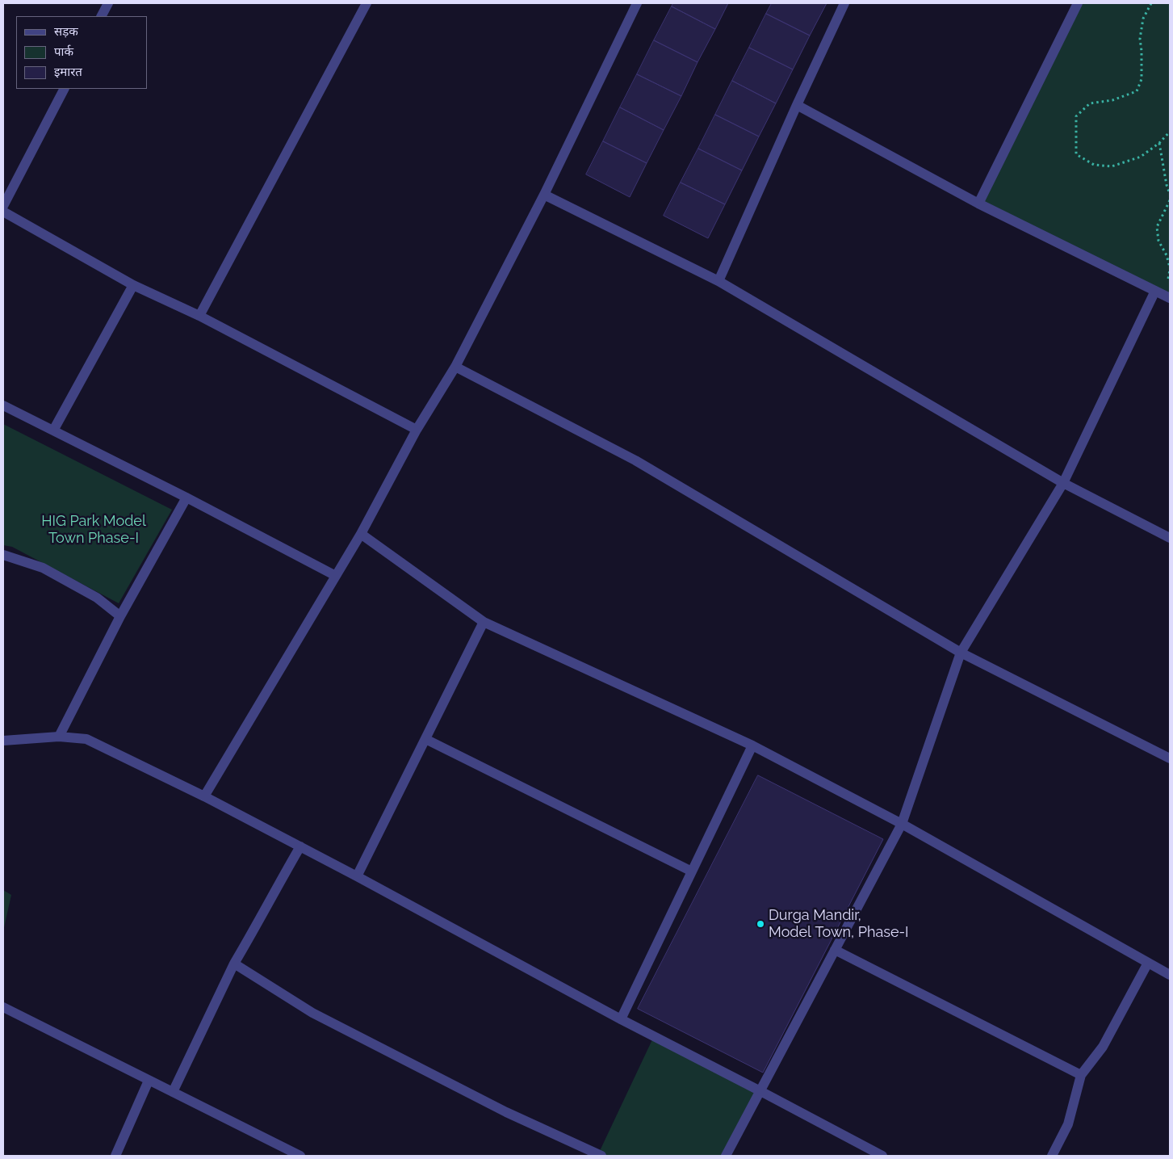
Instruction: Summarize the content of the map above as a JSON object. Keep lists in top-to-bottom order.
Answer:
{
  "parks": ["HIG Park Model Town Phase-I"],
  "places": ["Durga Mandir, Model Town, Phase-I"],
  "legend": ["सड़क", "पार्क", "इमारत"]
}
